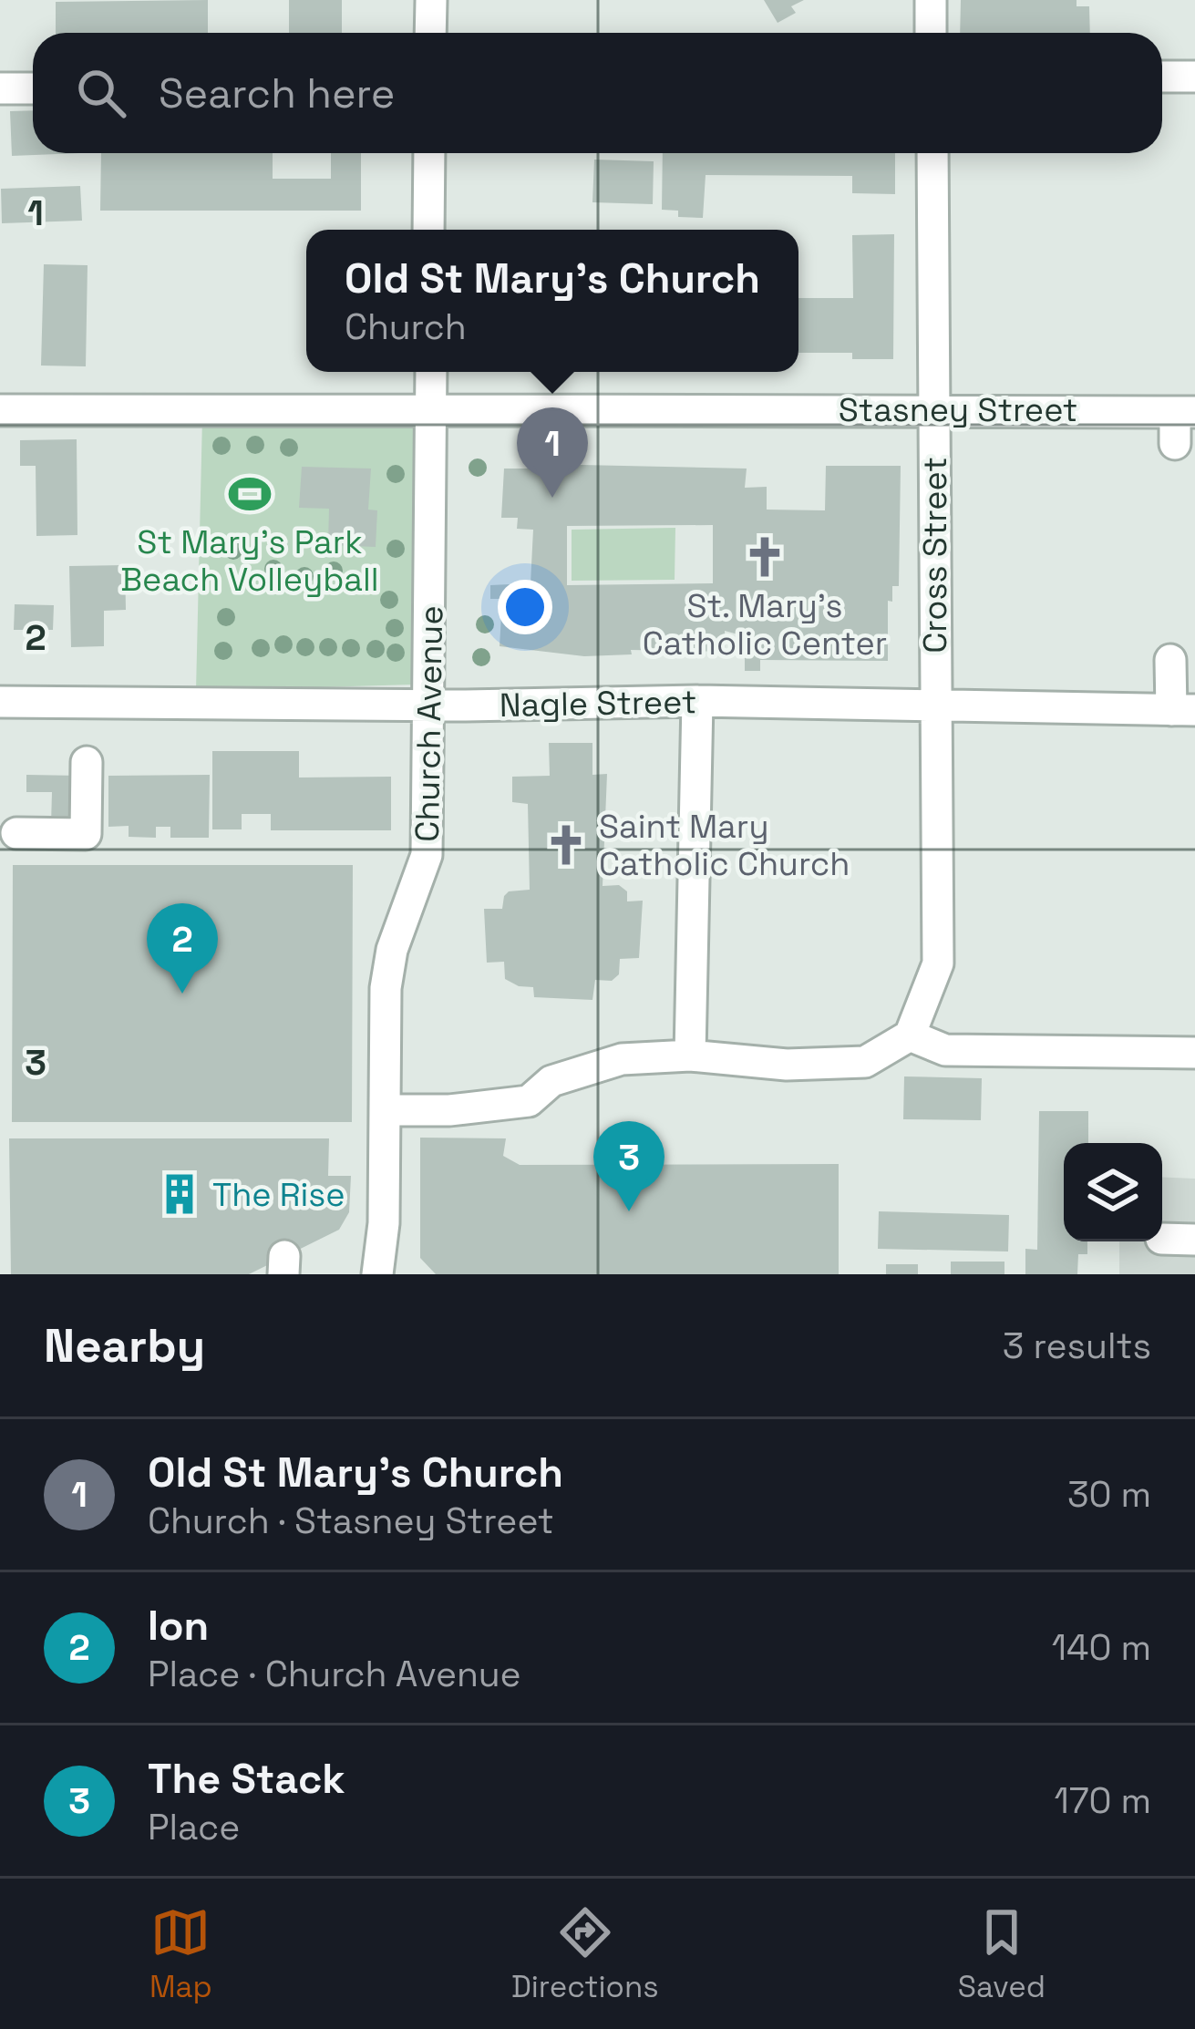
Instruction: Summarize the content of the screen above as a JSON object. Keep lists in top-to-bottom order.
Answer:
{
  "streets": {
    "street": [
      "Stasney Street",
      "Cross Street",
      "Nagle Street",
      "Church Avenue"
    ]
  },
  "crossings": [
    ["Stasney Street", "Cross Street"],
    ["Stasney Street", "Church Avenue"],
    ["Cross Street", "Nagle Street"],
    ["Nagle Street", "Church Avenue"]
  ],
  "places": {
    "sports": ["St Mary's Park Beach Volleyball"],
    "church": ["St. Mary's Catholic Center", "Saint Mary Catholic Church"],
    "building": ["The Rise"]
  },
  "page": {
    "search": "Search here",
    "popup": ["Old St Mary's Church", "Church"],
    "pins": ["1", "2", "3"],
    "heading": ["Nearby", "3 results"],
    "list": [
      {
        "mark": "1",
        "name": "Old St Mary's Church",
        "note": "Church · Stasney Street",
        "value": "30 m"
      },
      {
        "mark": "2",
        "name": "Ion",
        "note": "Place · Church Avenue",
        "value": "140 m"
      },
      {
        "mark": "3",
        "name": "The Stack",
        "note": "Place",
        "value": "170 m"
      }
    ],
    "nav": ["Map", "Directions", "Saved"]
  },
  "grid": {
    "rows": ["1", "2", "3"]
  }
}
